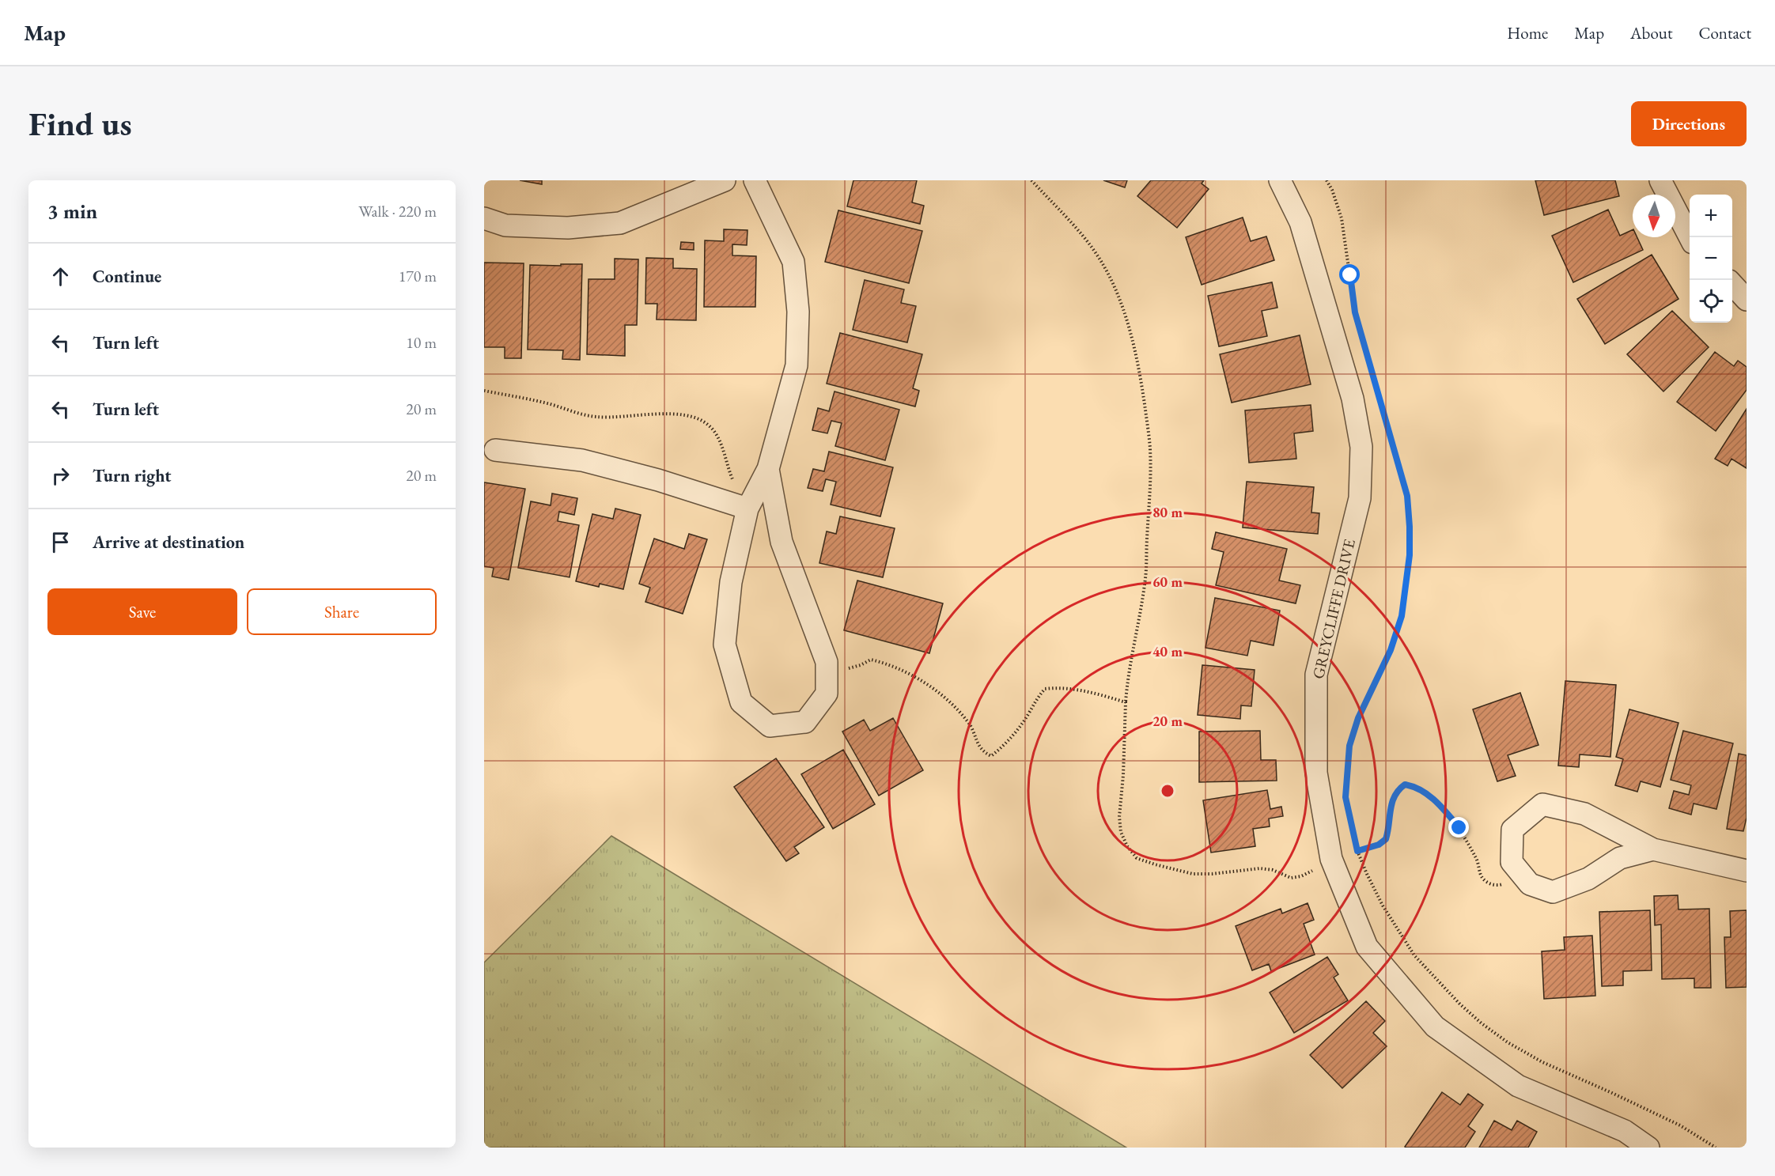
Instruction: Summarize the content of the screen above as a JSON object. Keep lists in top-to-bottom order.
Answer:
{
  "streets": {
    "street": ["GREYCLIFFE DRIVE"]
  },
  "north": "bottom",
  "page": {
    "header": "Map",
    "nav": [
      "Home",
      "Map",
      "About",
      "Contact"
    ],
    "buttons": [
      "Directions",
      ["Save", "Share"]
    ],
    "title": "Find us",
    "heading": ["3 min", "Walk · 220 m"],
    "map_buttons": ["+", "−"],
    "list": [
      ["Continue", "170 m"],
      ["Turn left", "10 m"],
      ["Turn left", "20 m"],
      ["Turn right", "20 m"],
      "Arrive at destination"
    ]
  },
  "rings": [
    "80 m",
    "60 m",
    "40 m",
    "20 m"
  ]
}
